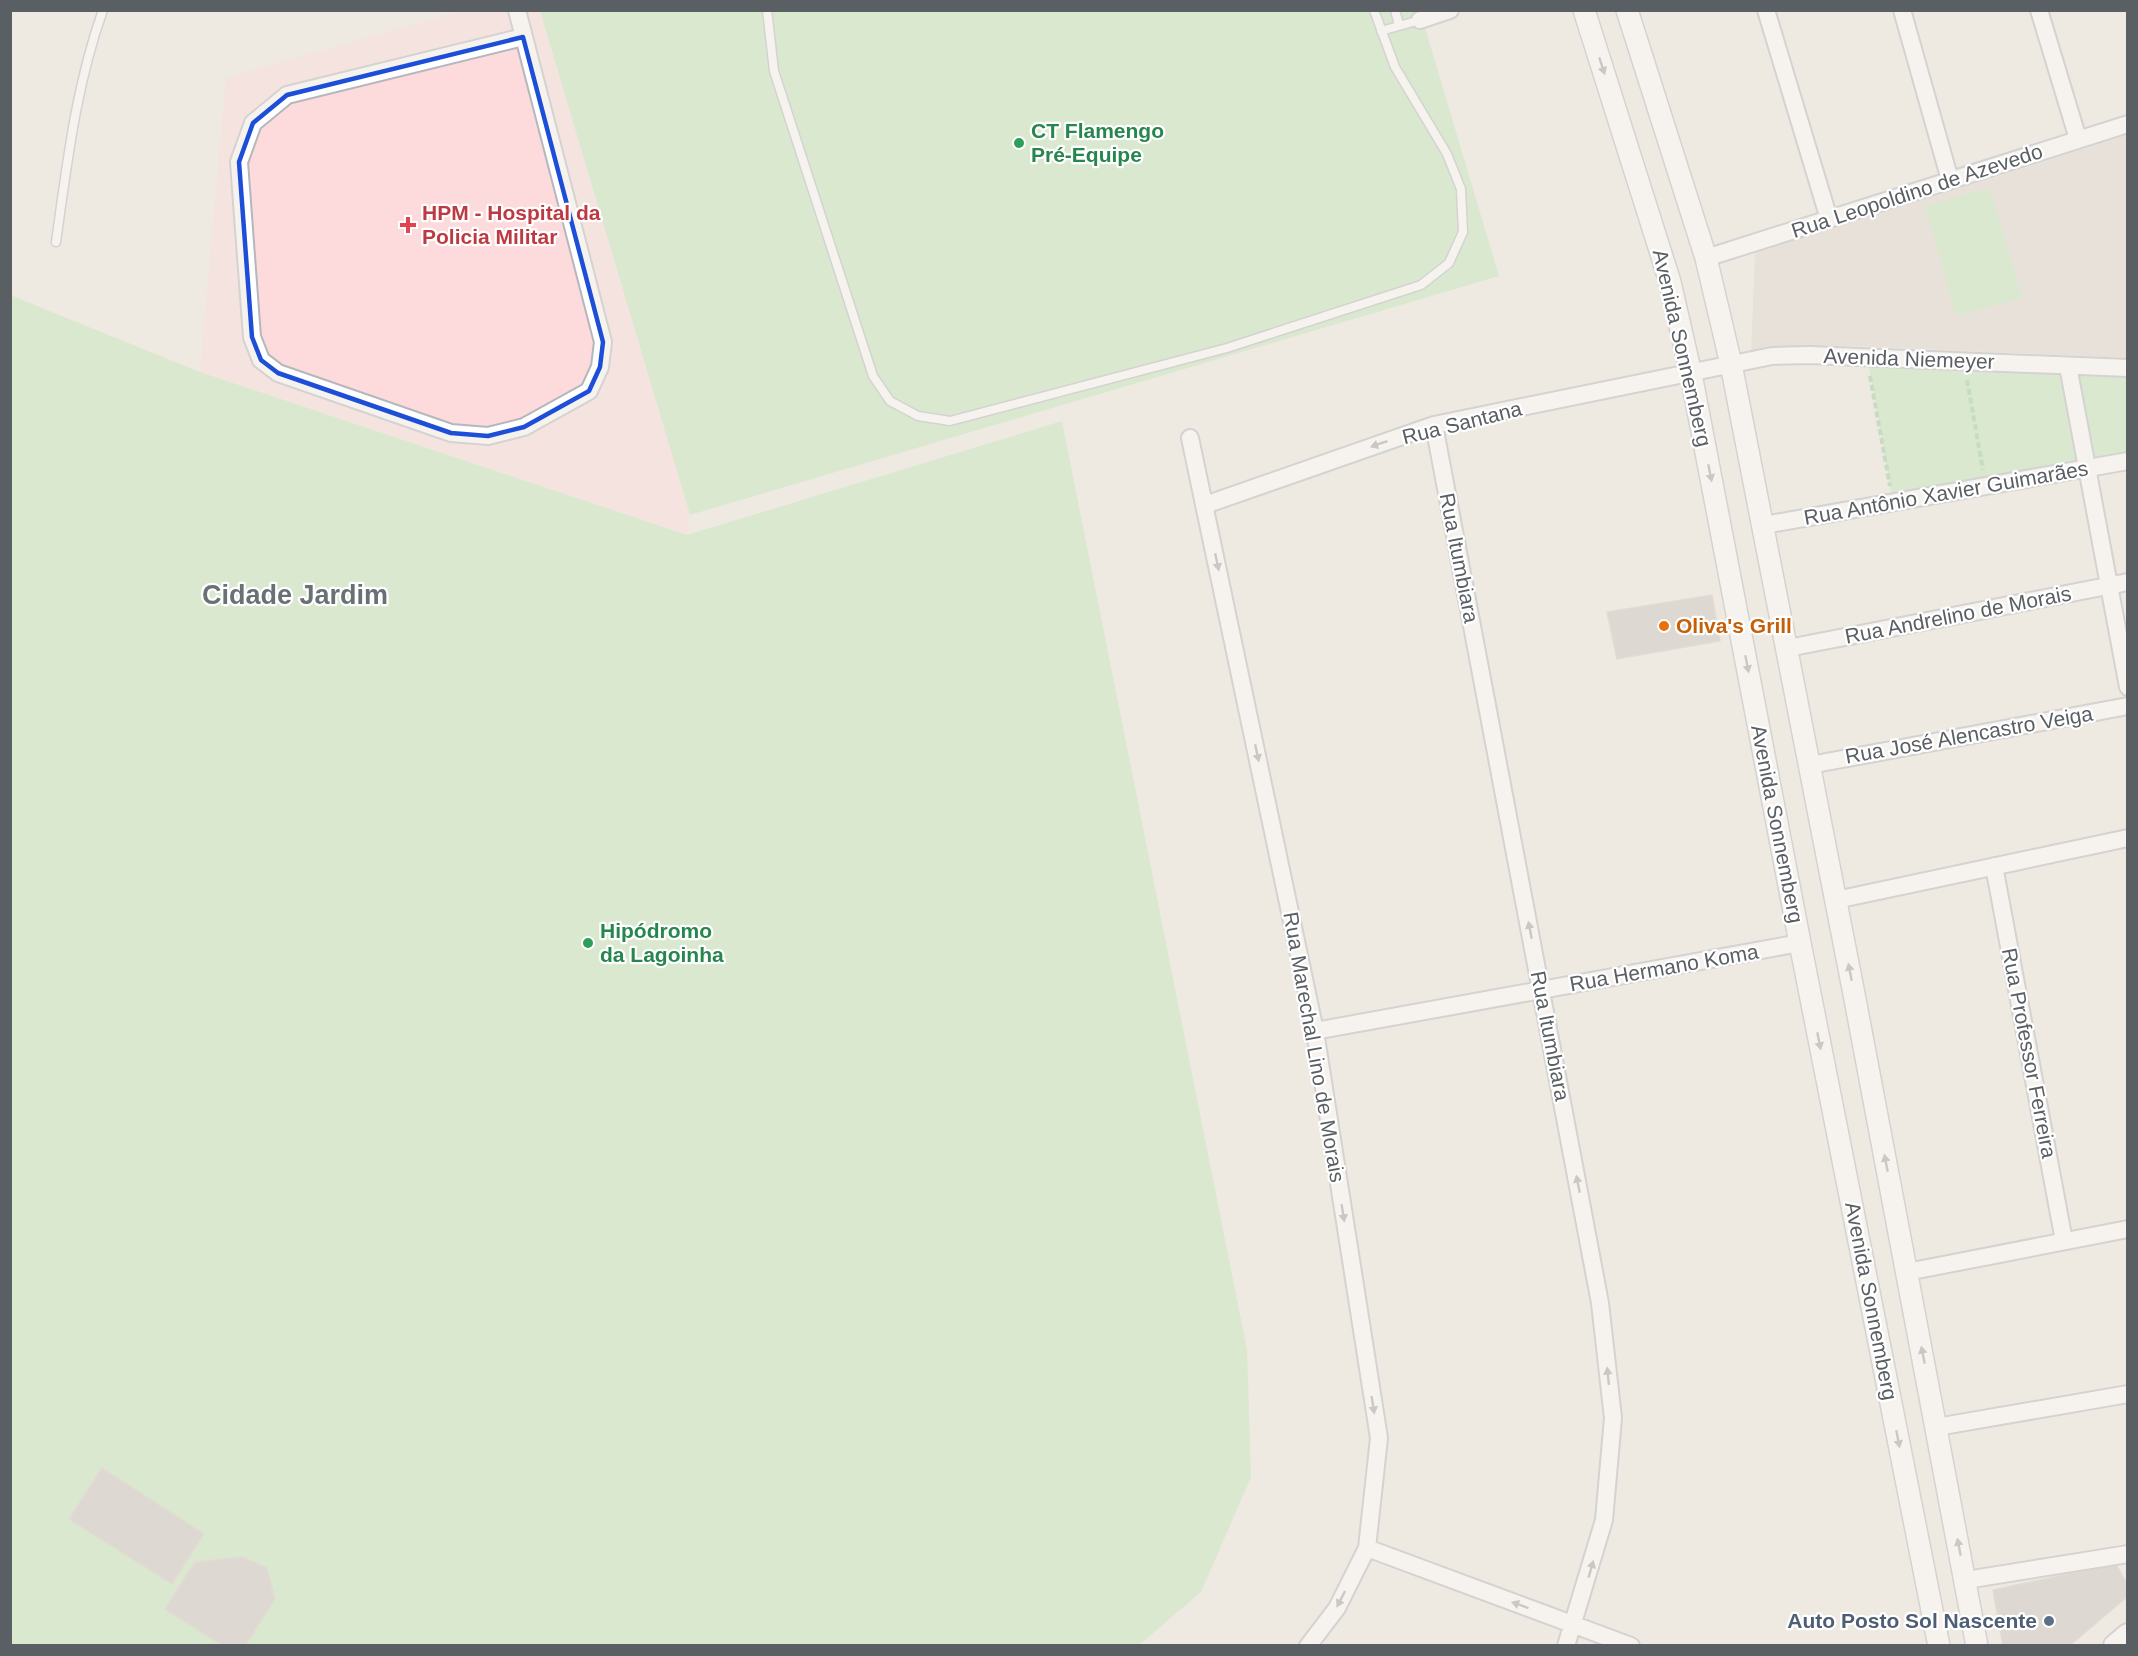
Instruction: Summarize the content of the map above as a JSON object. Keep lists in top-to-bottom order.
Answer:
{
  "streets": {
    "street": [
      "Rua Leopoldino de Azevedo",
      "Avenida Sonnemberg",
      "Avenida Niemeyer",
      "Rua Santana",
      "Rua Antônio Xavier Guimarães",
      "Rua Itumbiara",
      "Rua Andrelino de Morais",
      "Rua José Alencastro Veiga",
      "Rua Hermano Koma",
      "Rua Marechal Lino de Morais",
      "Rua Professor Ferreira"
    ]
  },
  "crossings": [
    ["Rua Leopoldino de Azevedo", "Avenida Sonnemberg"],
    ["Avenida Sonnemberg", "Avenida Niemeyer"],
    ["Avenida Sonnemberg", "Rua Santana"],
    ["Avenida Sonnemberg", "Rua Antônio Xavier Guimarães"],
    ["Avenida Sonnemberg", "Rua Andrelino de Morais"],
    ["Avenida Sonnemberg", "Rua José Alencastro Veiga"],
    ["Avenida Sonnemberg", "Rua Hermano Koma"],
    ["Avenida Niemeyer", "Rua Santana"],
    ["Rua Santana", "Rua Itumbiara"],
    ["Rua Santana", "Rua Marechal Lino de Morais"],
    ["Rua Itumbiara", "Rua Hermano Koma"],
    ["Rua Hermano Koma", "Rua Marechal Lino de Morais"]
  ],
  "one_way": ["Rua Santana", "Rua Itumbiara", "Rua Marechal Lino de Morais"],
  "districts": ["Cidade Jardim"],
  "places": {
    "other": [
      "CT Flamengo Pré-Equipe",
      "Oliva's Grill",
      "Hipódromo da Lagoinha",
      "Auto Posto Sol Nascente"
    ],
    "health": ["HPM - Hospital da Policia Militar"]
  }
}
